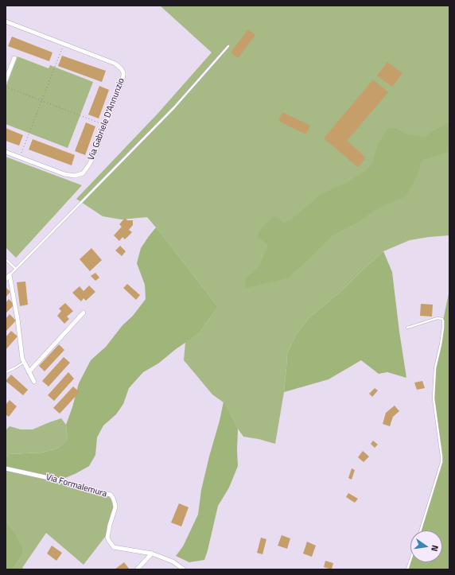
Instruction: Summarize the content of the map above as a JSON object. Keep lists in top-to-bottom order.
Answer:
{
  "streets": {
    "street": ["Via Gabriele D'Annunzio", "Via Formalemura"]
  },
  "north": "right"
}
